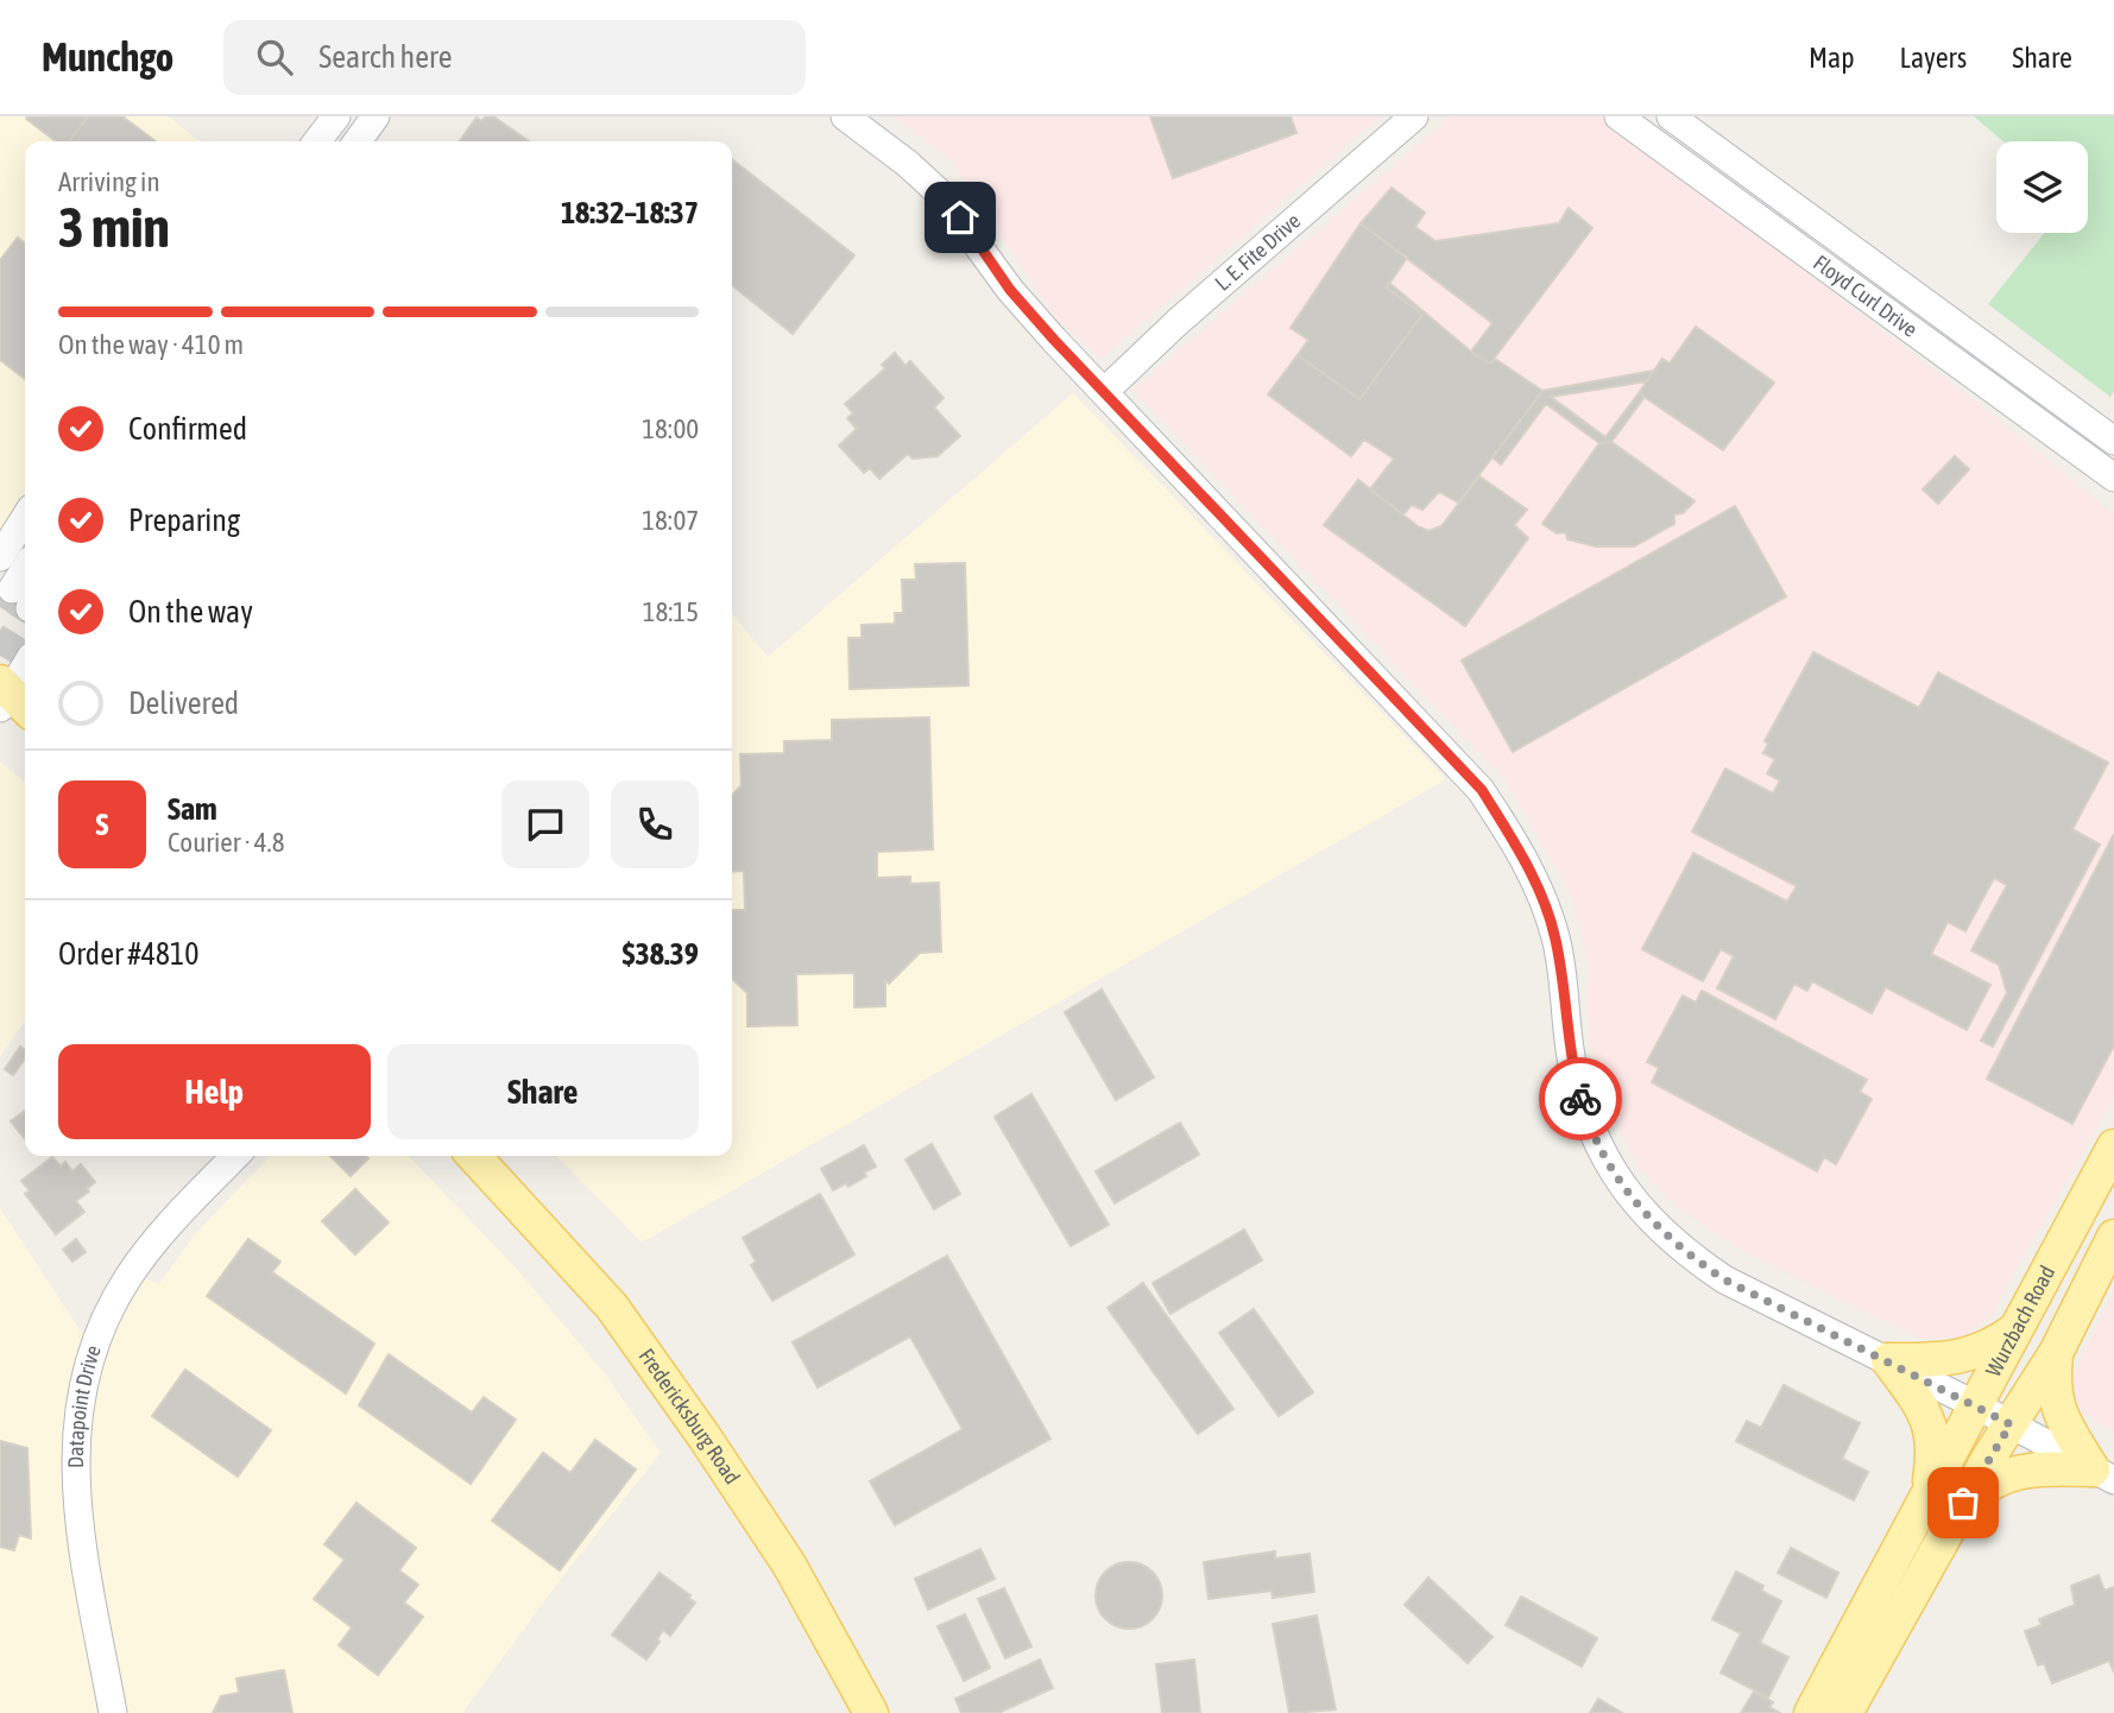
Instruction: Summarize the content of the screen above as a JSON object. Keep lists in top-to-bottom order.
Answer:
{
  "streets": {
    "main road": ["Wurzbach Road", "Fredericksburg Road"],
    "street": ["L. E. Fite Drive", "Floyd Curl Drive", "Datapoint Drive"]
  },
  "page": {
    "header": "Munchgo",
    "search": "Search here",
    "nav": ["Map", "Layers", "Share"],
    "heading": ["3 min", "Arriving in", "18:32–18:37"],
    "panel": [
      "Sam",
      "Courier · 4.8",
      "Order #4810",
      "$38.39"
    ],
    "bar": "On the way · 410 m",
    "list": [
      ["Confirmed", "18:00"],
      ["Preparing", "18:07"],
      ["On the way", "18:15"],
      "Delivered"
    ],
    "round": "S",
    "buttons": ["Help", "Share"]
  }
}
